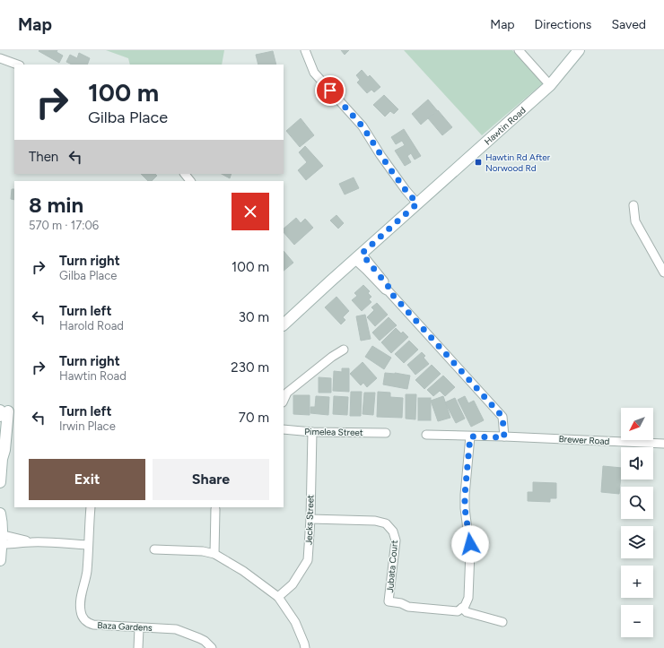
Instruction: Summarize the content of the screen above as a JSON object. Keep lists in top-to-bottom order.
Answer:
{
  "streets": {
    "main road": ["Hawtin Road"],
    "street": [
      "Pimelea Street",
      "Brewer Road",
      "Jecks Street",
      "Jubata Court",
      "Baza Gardens"
    ]
  },
  "crossings": [
    ["Pimelea Street", "Jecks Street"],
    ["Jecks Street", "Jubata Court"]
  ],
  "places": {
    "transit": ["Hawtin Rd After Norwood Rd"]
  },
  "north": "bottom left",
  "page": {
    "header": "Map",
    "nav": ["Map", "Directions", "Saved"],
    "turn": ["100 m", "Gilba Place"],
    "then": "Then",
    "heading": ["8 min", "570 m · 17:06"],
    "list": [
      {
        "name": "Turn right",
        "note": "Gilba Place",
        "value": "100 m"
      },
      {
        "name": "Turn left",
        "note": "Harold Road",
        "value": "30 m"
      },
      {
        "name": "Turn right",
        "note": "Hawtin Road",
        "value": "230 m"
      },
      {
        "name": "Turn left",
        "note": "Irwin Place",
        "value": "70 m"
      }
    ],
    "map_buttons": ["+", "−"],
    "buttons": ["Exit", "Share"]
  }
}
